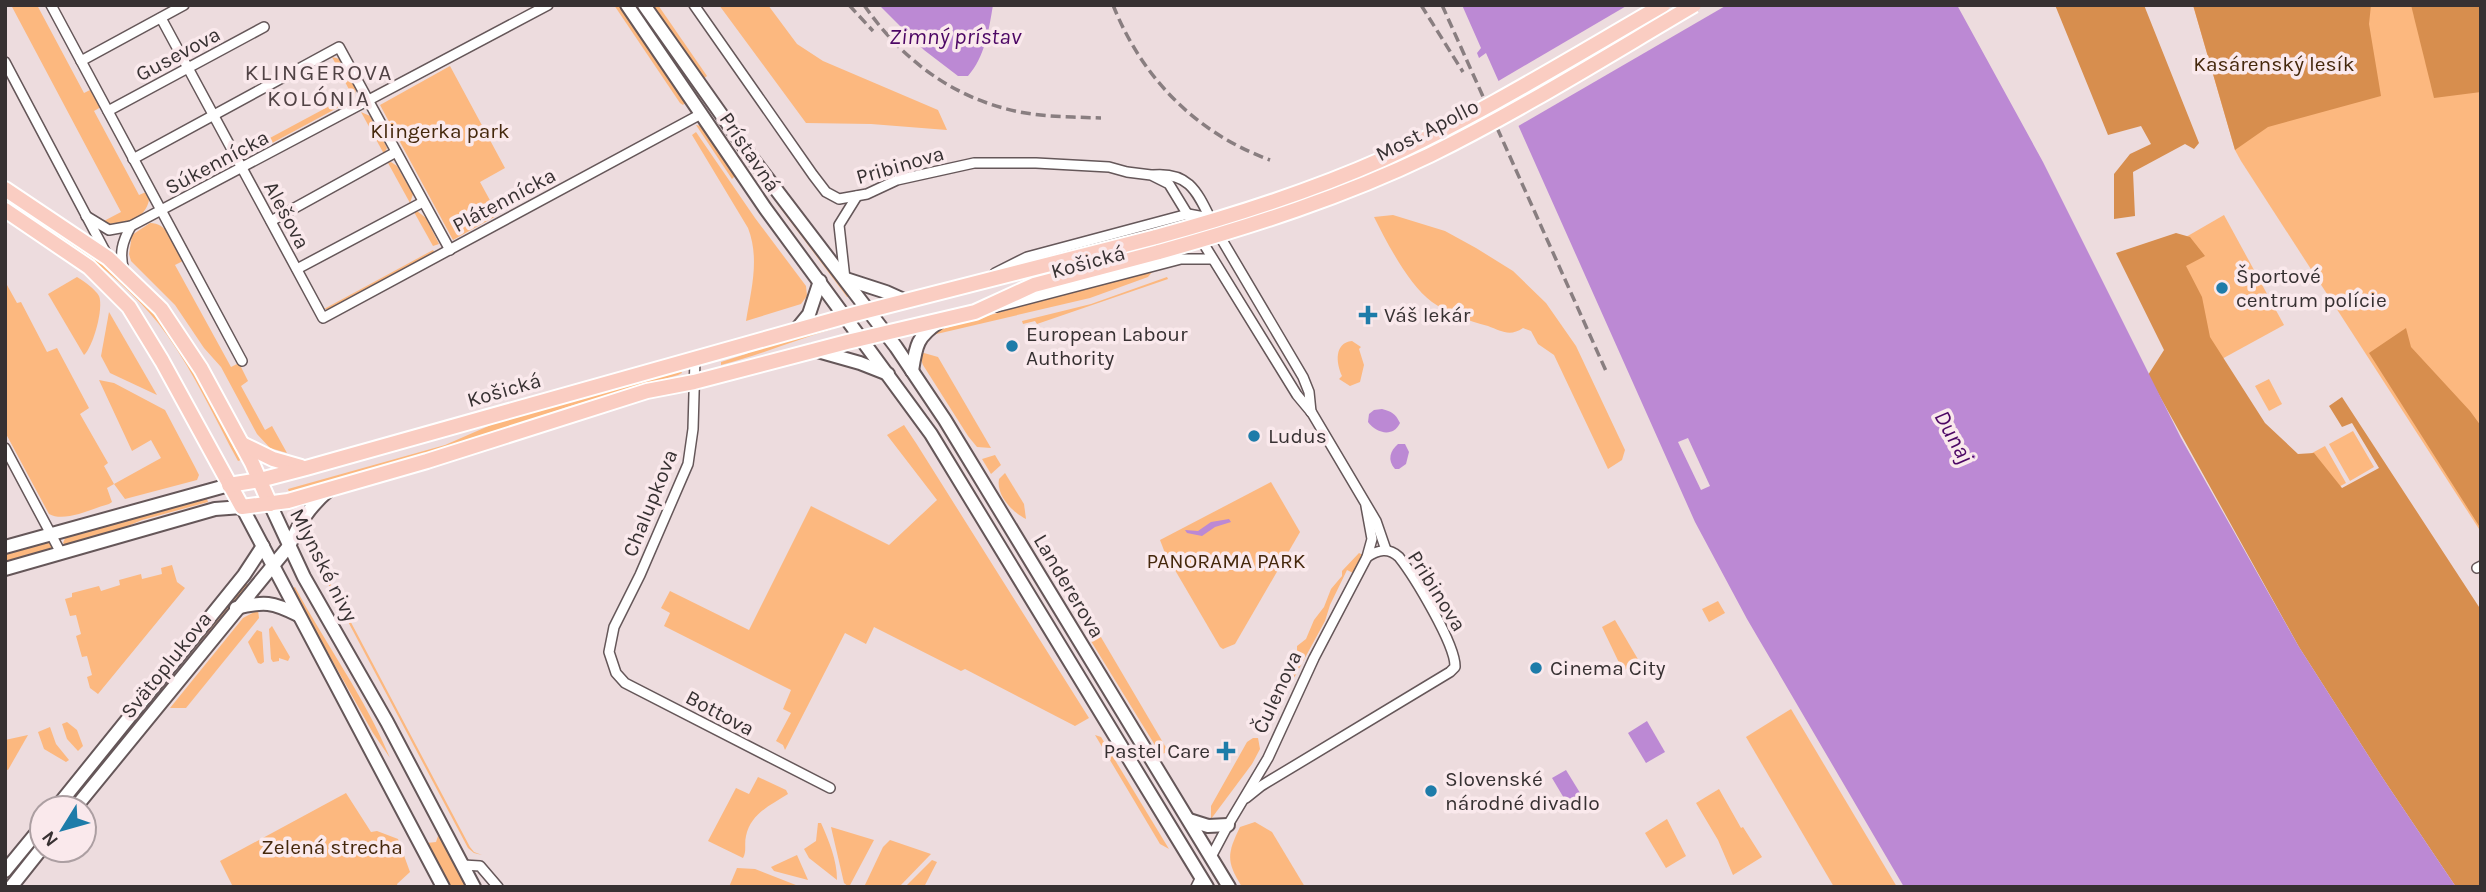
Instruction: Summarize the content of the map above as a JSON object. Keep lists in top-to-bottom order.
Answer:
{
  "streets": {
    "main road": ["Most Apollo", "Košická", "Mlynské nivy"],
    "street": [
      "Gusevova",
      "Prístavná",
      "Súkennícka",
      "Pribinova",
      "Plátennícka",
      "Alešova",
      "Chalupkova",
      "Landererova",
      "Svätoplukova",
      "Čulenova",
      "Bottova"
    ]
  },
  "crossings": [
    ["Gusevova", "Alešova"],
    ["Most Apollo", "Košická"],
    ["Prístavná", "Plátennícka"],
    ["Prístavná", "Košická"],
    ["Prístavná", "Landererova"],
    ["Súkennícka", "Alešova"],
    ["Pribinova", "Košická"],
    ["Pribinova", "Čulenova"],
    ["Plátennícka", "Alešova"],
    ["Košická", "Chalupkova"],
    ["Košická", "Mlynské nivy"],
    ["Košická", "Landererova"],
    ["Košická", "Svätoplukova"],
    ["Chalupkova", "Bottova"],
    ["Mlynské nivy", "Svätoplukova"],
    ["Landererova", "Čulenova"]
  ],
  "districts": ["KLINGEROVA KOLÓNIA"],
  "water": ["Zimný prístav", "Dunaj"],
  "parks": [
    "Kasárenský lesík",
    "Klingerka park",
    "PANORAMA PARK",
    "Zelená strecha"
  ],
  "places": {
    "other": [
      "Športové centrum polície",
      "European Labour Authority",
      "Ludus",
      "Cinema City",
      "Slovenské národné divadlo"
    ],
    "health": ["Váš lekár", "Pastel Care"]
  },
  "north": "bottom left"
}
